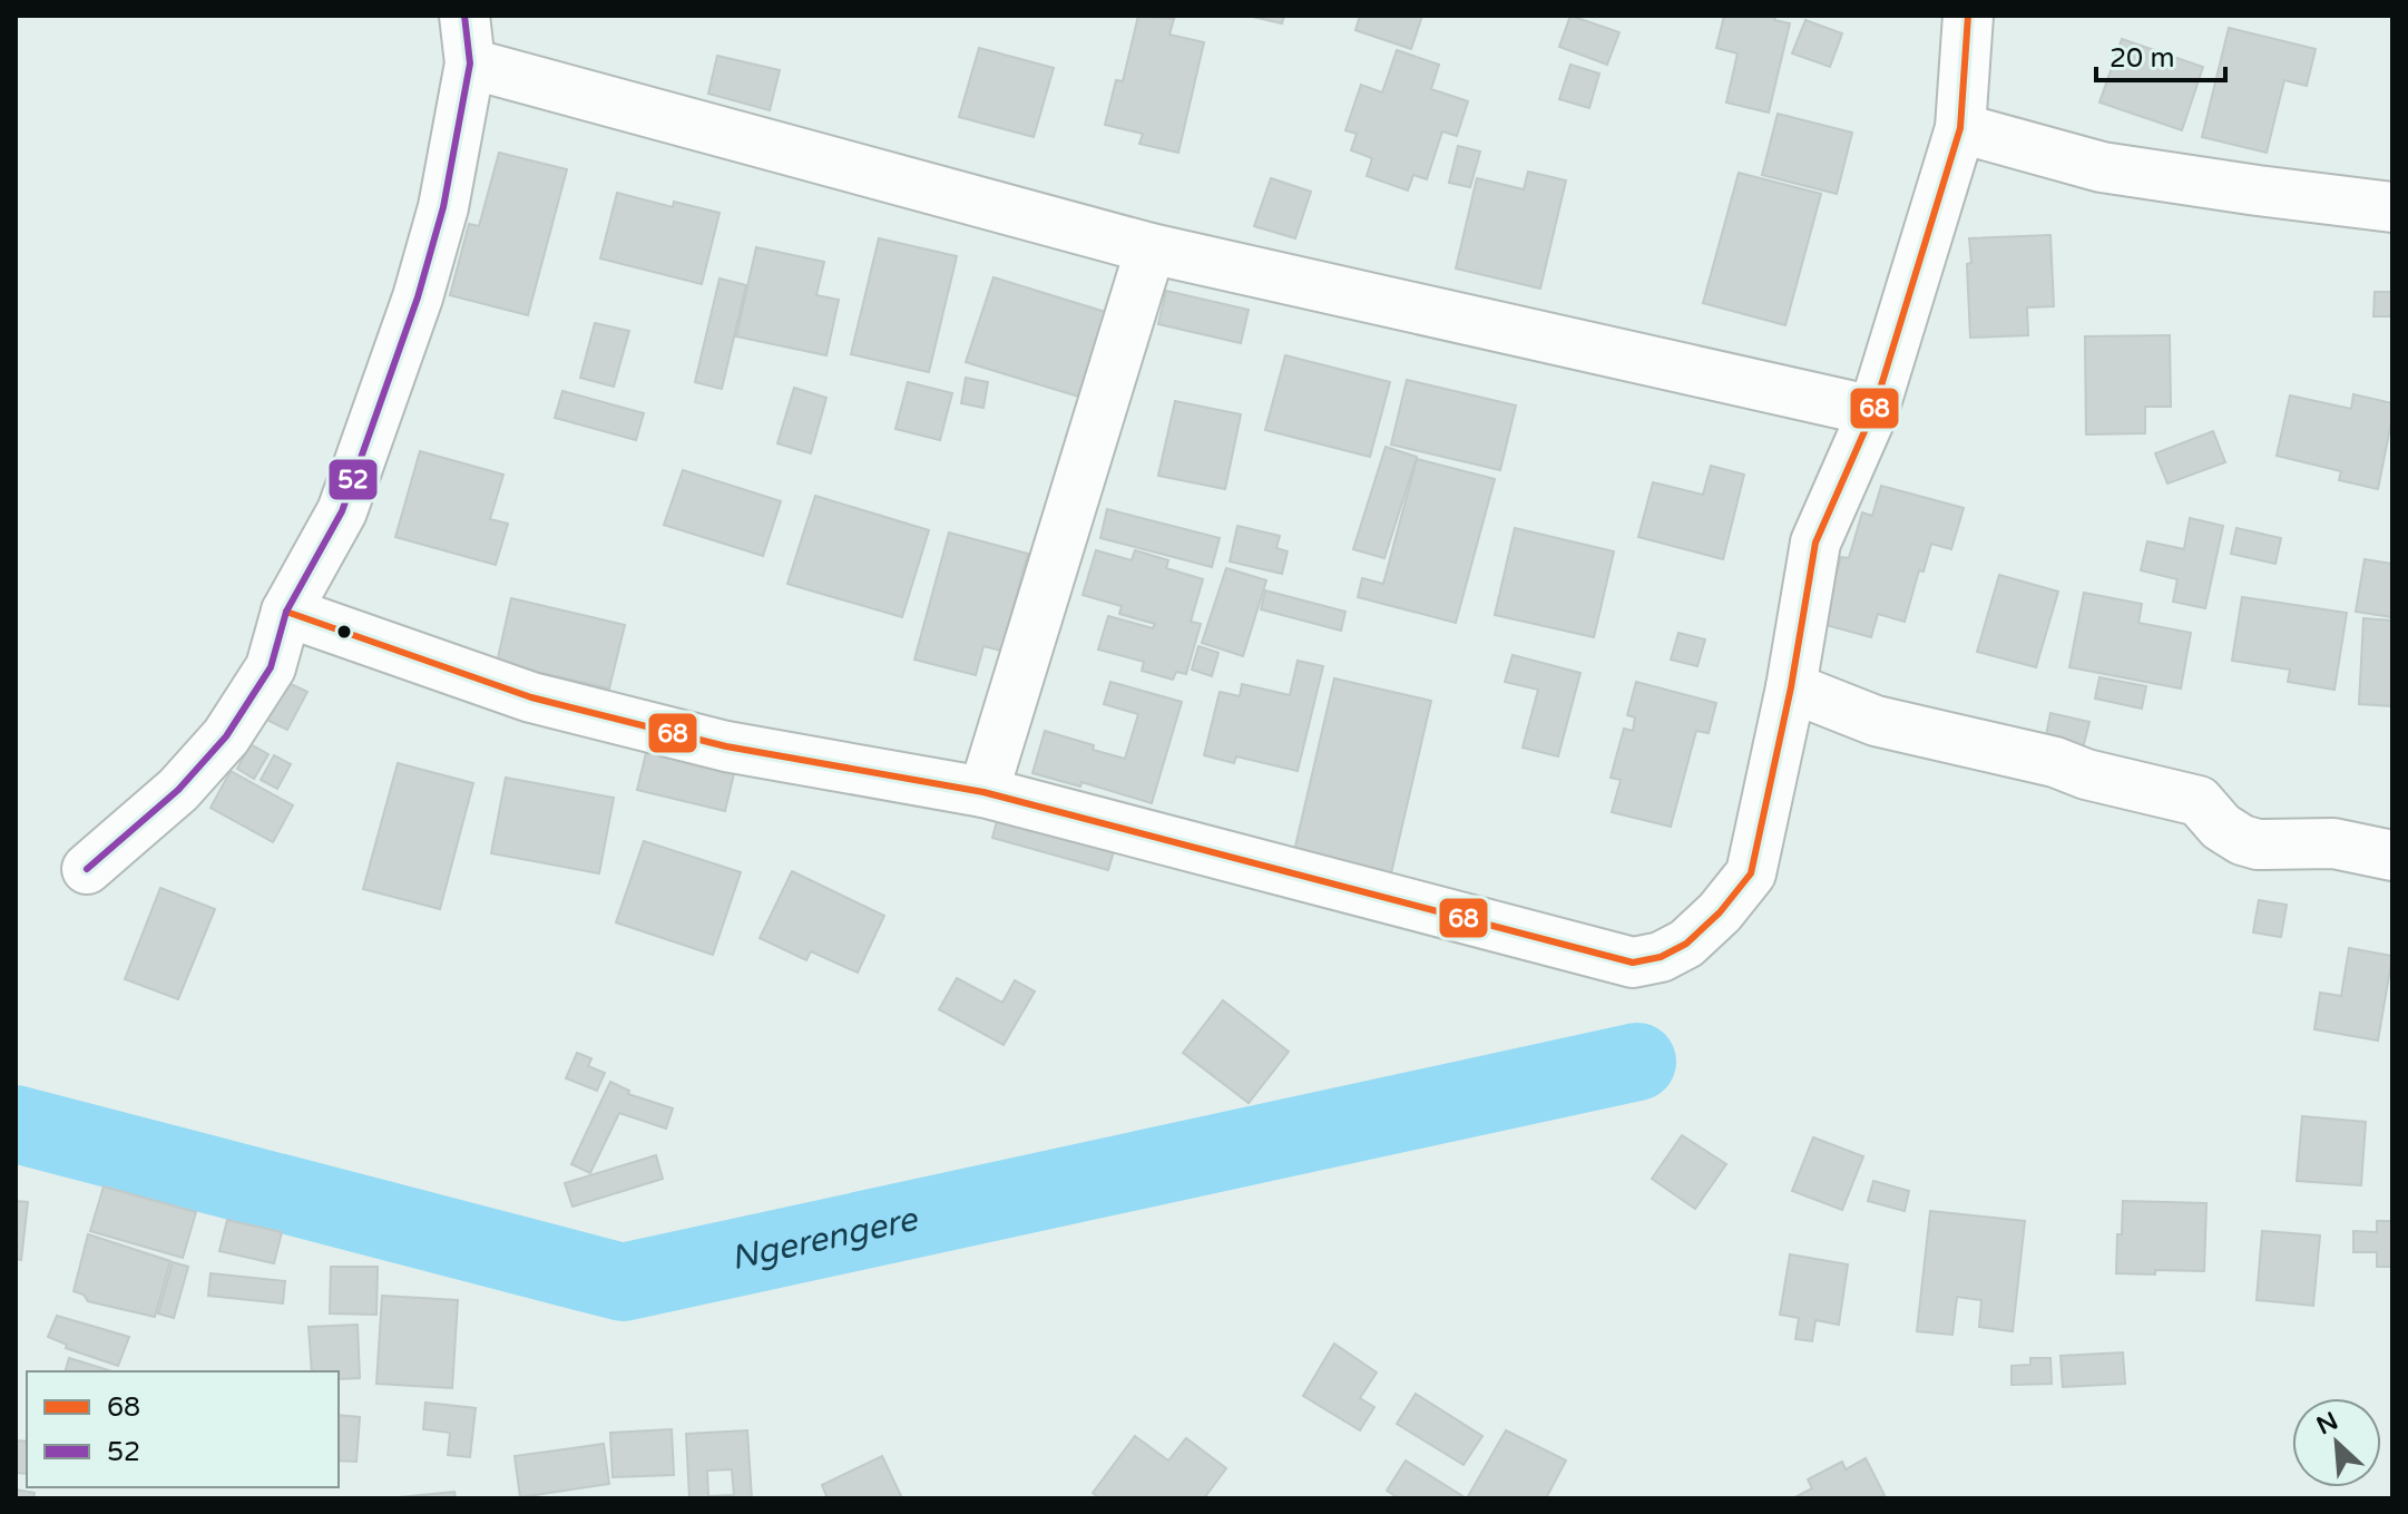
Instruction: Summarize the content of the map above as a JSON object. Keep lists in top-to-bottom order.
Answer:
{
  "water": ["Ngerengere"],
  "lines": ["transit line 68", "transit line 52"],
  "legend": ["68", "52"],
  "scale_bar": "20 m",
  "north": "top left"
}
